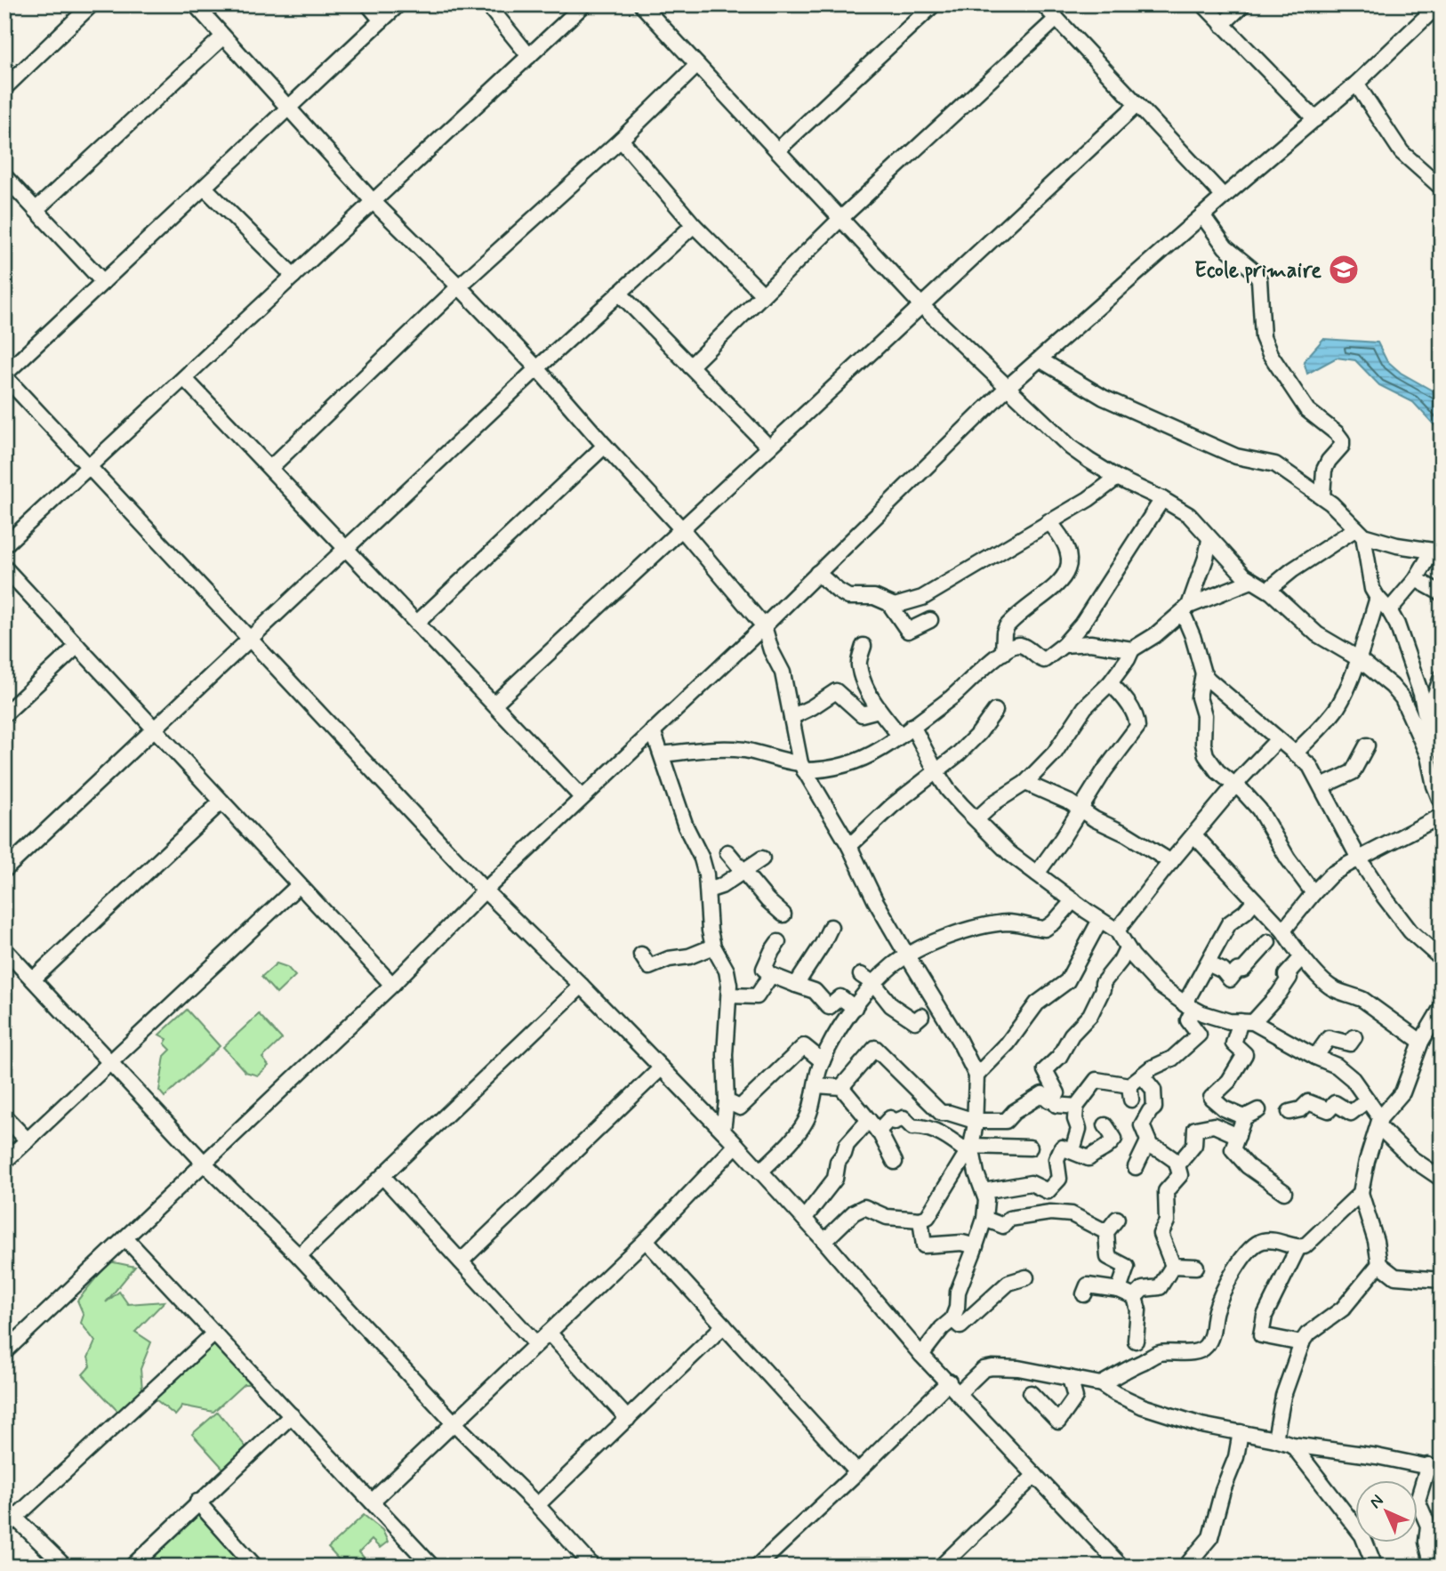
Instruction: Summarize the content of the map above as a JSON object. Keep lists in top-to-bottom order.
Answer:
{
  "places": {
    "school or university": ["Ecole primaire"]
  },
  "north": "top left"
}
